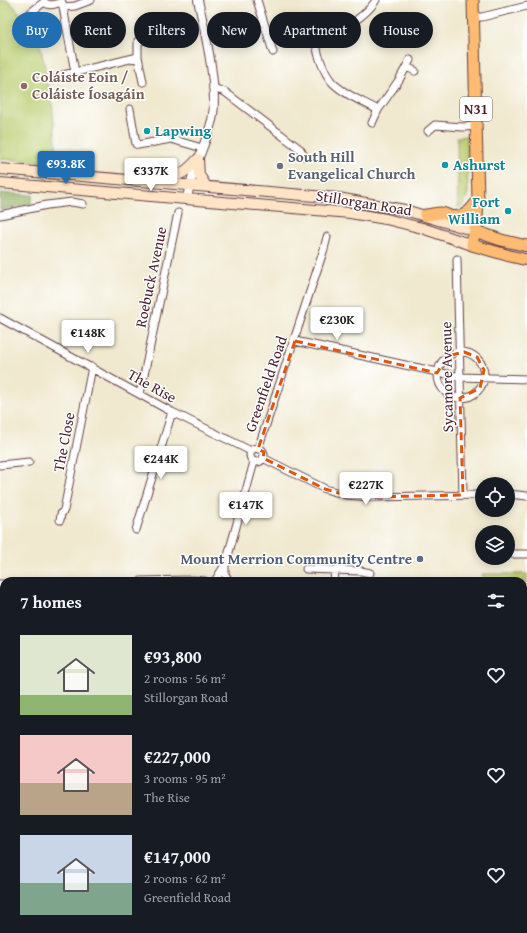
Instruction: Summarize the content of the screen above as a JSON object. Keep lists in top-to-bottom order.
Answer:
{
  "streets": {
    "highway": ["N31", "Stillorgan Road"],
    "street": [
      "Roebuck Avenue",
      "Sycamore Avenue",
      "Greenfield Road",
      "The Rise",
      "The Close"
    ]
  },
  "crossings": [
    ["N31", "Stillorgan Road"],
    ["Roebuck Avenue", "The Rise"],
    ["Greenfield Road", "The Rise"],
    ["The Rise", "The Close"]
  ],
  "places": [
    "Coláiste Eoin / Coláiste Íosagáin",
    "Lapwing",
    "Ashurst",
    "South Hill Evangelical Church",
    "Fort William",
    "Mount Merrion Community Centre"
  ],
  "page": {
    "chip": [
      "Buy",
      "Rent",
      "Filters",
      "New",
      "Apartment",
      "House"
    ],
    "price": [
      "€93.8K",
      "€337K",
      "€230K",
      "€148K",
      "€244K",
      "€227K",
      "€147K"
    ],
    "heading": "7 homes",
    "list": [
      {
        "name": "€93,800",
        "note": "2 rooms · 56 m² · Stillorgan Road"
      },
      {
        "name": "€227,000",
        "note": "3 rooms · 95 m² · The Rise"
      },
      {
        "name": "€147,000",
        "note": "2 rooms · 62 m² · Greenfield Road"
      }
    ]
  }
}
